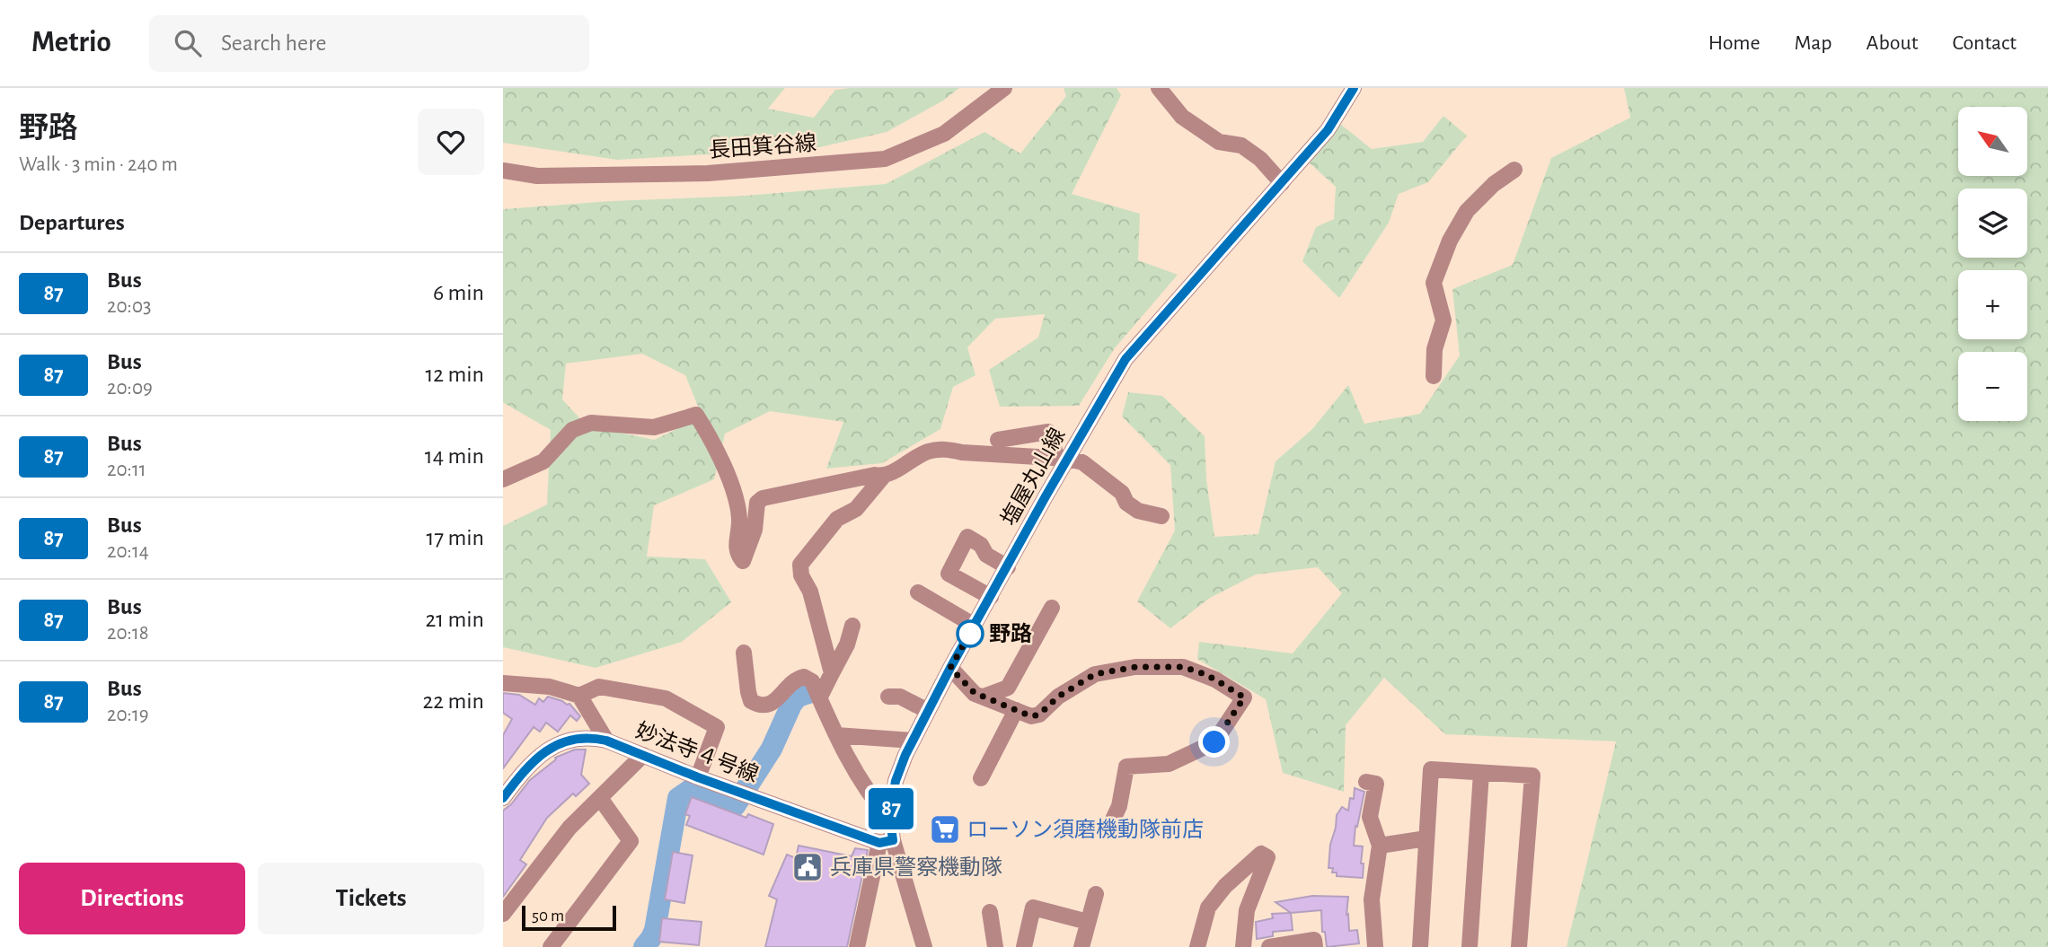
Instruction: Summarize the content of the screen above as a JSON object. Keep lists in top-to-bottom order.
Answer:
{
  "streets": {
    "street": ["長田箕谷線", "塩屋丸山線", "妙法寺４号線"]
  },
  "crossings": [
    ["塩屋丸山線", "妙法寺４号線"]
  ],
  "places": {
    "other": ["野路"],
    "supermarket": ["ローソン須磨機動隊前店"],
    "public building": ["兵庫県警察機動隊"]
  },
  "lines": ["bus line 87"],
  "scale_bar": "50 m",
  "north": "top left",
  "page": {
    "header": "Metrio",
    "search": "Search here",
    "nav": [
      "Home",
      "Map",
      "About",
      "Contact"
    ],
    "heading": [
      ["野路", "Walk · 3 min · 240 m"],
      "Departures"
    ],
    "on_map": "87",
    "map_buttons": ["+", "−"],
    "list": [
      {
        "mark": "87",
        "name": "Bus",
        "note": "20:03",
        "value": "6 min"
      },
      {
        "mark": "87",
        "name": "Bus",
        "note": "20:09",
        "value": "12 min"
      },
      {
        "mark": "87",
        "name": "Bus",
        "note": "20:11",
        "value": "14 min"
      },
      {
        "mark": "87",
        "name": "Bus",
        "note": "20:14",
        "value": "17 min"
      },
      {
        "mark": "87",
        "name": "Bus",
        "note": "20:18",
        "value": "21 min"
      },
      {
        "mark": "87",
        "name": "Bus",
        "note": "20:19",
        "value": "22 min"
      }
    ],
    "buttons": ["Directions", "Tickets"],
    "scale": "50 m"
  }
}
